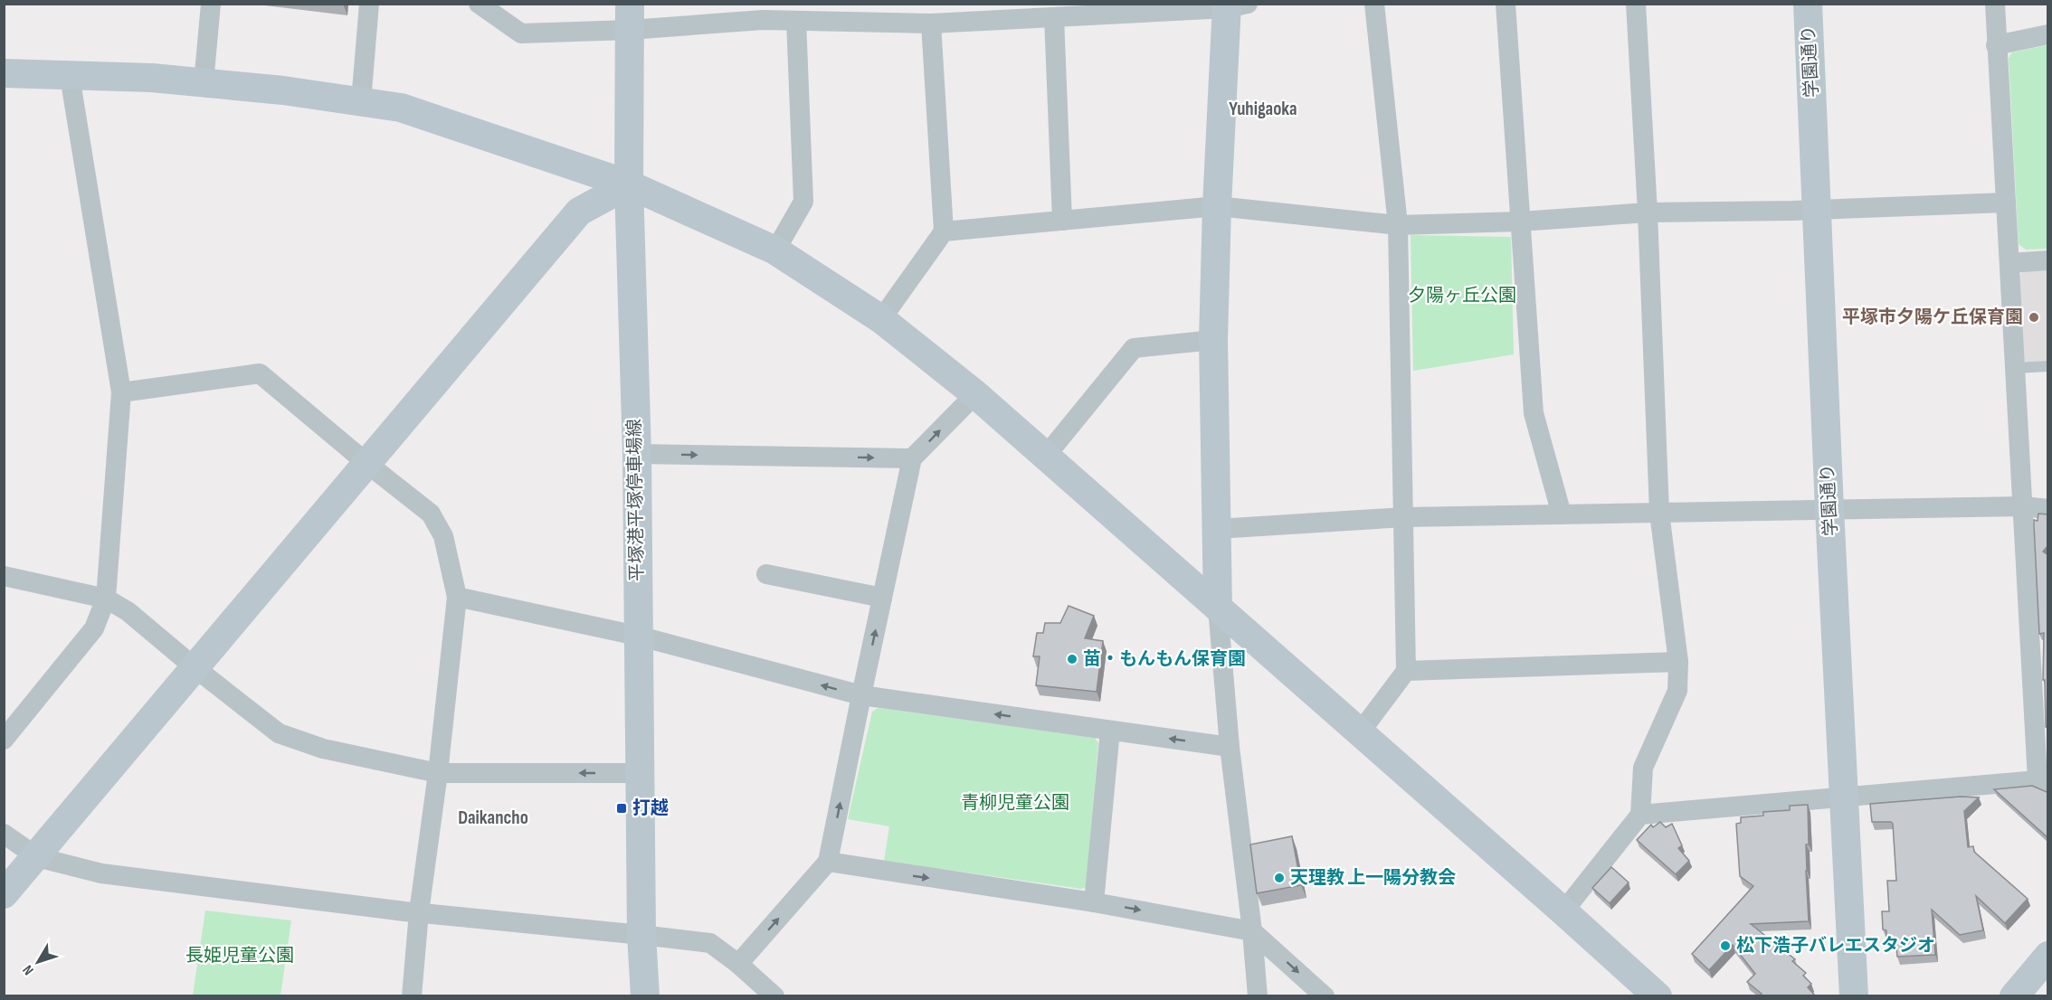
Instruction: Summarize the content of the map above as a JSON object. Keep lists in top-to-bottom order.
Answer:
{
  "streets": {
    "street": ["学園通り", "平塚港平塚停車場線"]
  },
  "districts": ["Yuhigaoka", "Daikancho"],
  "parks": ["夕陽ヶ丘公園", "青柳児童公園", "長姫児童公園"],
  "places": {
    "other": [
      "平塚市夕陽ケ丘保育園",
      "苗・もんもん保育園",
      "天理教 上一陽分教会",
      "松下浩子バレエスタジオ"
    ],
    "transit": ["打越"]
  },
  "north": "bottom left"
}
